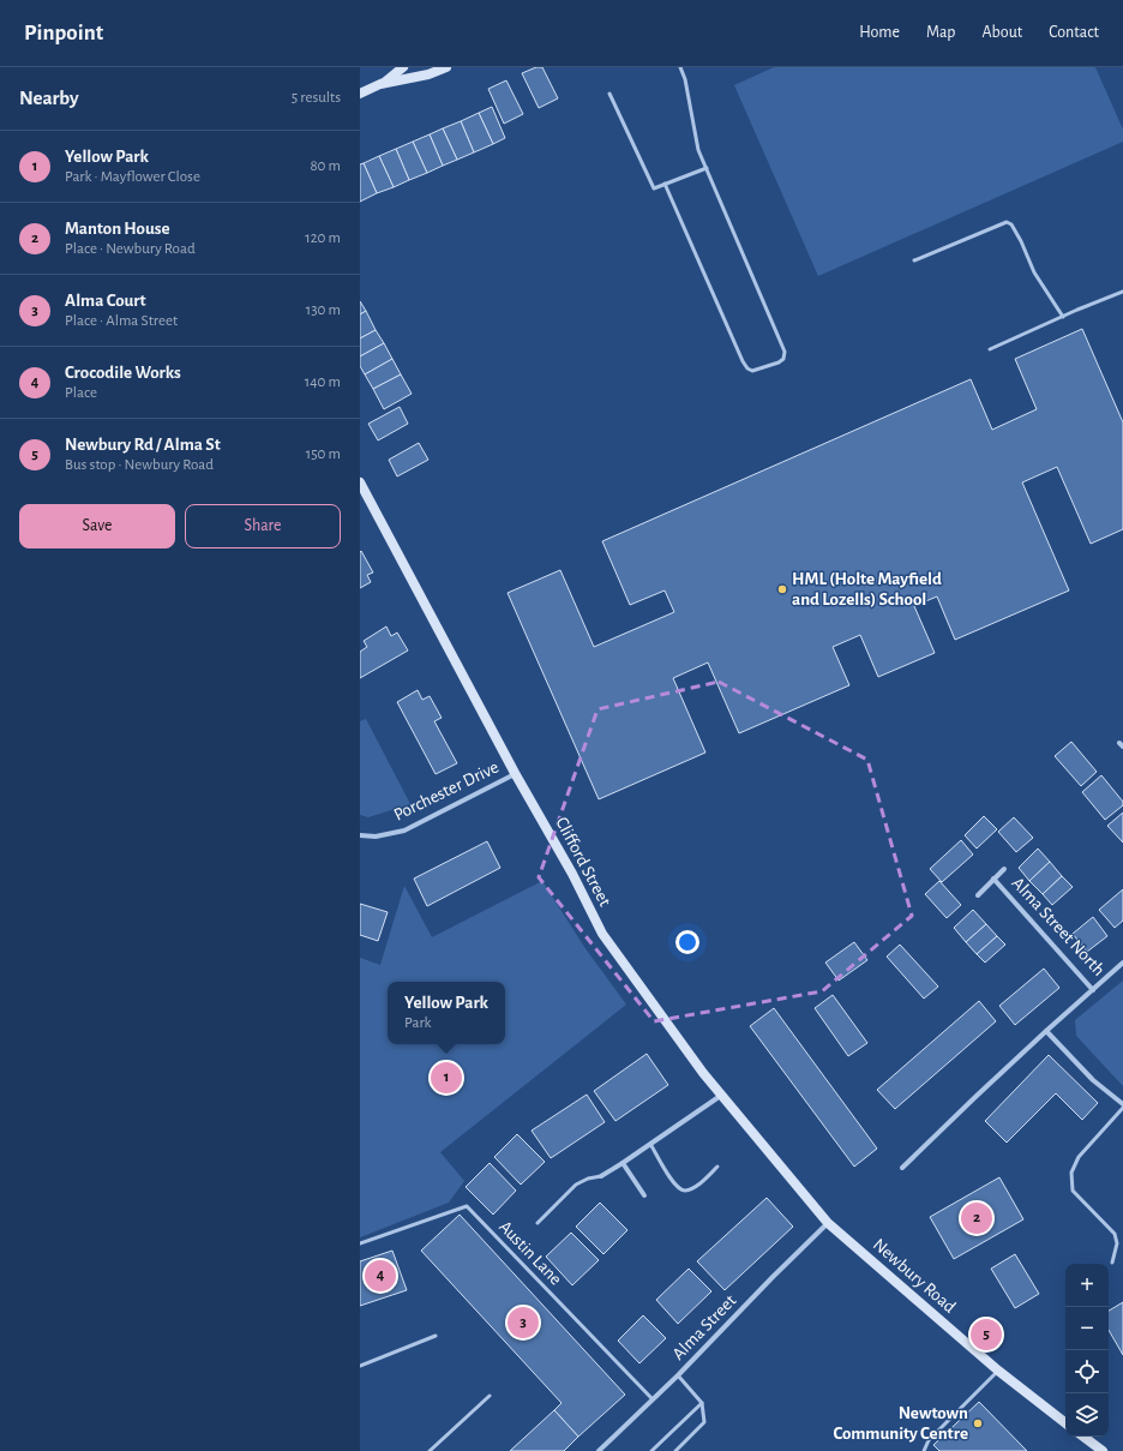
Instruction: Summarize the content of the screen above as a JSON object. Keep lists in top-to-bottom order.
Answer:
{
  "streets": {
    "main road": ["Clifford Street", "Newbury Road"],
    "street": ["Porchester Drive", "Alma Street North", "Alma Street"],
    "lane": ["Austin Lane"]
  },
  "crossings": [
    ["Porchester Drive", "Clifford Street"],
    ["Clifford Street", "Newbury Road"],
    ["Clifford Street", "Alma Street"],
    ["Austin Lane", "Alma Street"],
    ["Newbury Road", "Alma Street"]
  ],
  "places": ["HML (Holte Mayfield and Lozells) School", "Newtown Community Centre"],
  "page": {
    "header": "Pinpoint",
    "nav": [
      "Home",
      "Map",
      "About",
      "Contact"
    ],
    "heading": ["Nearby", "5 results"],
    "list": [
      {
        "mark": "1",
        "name": "Yellow Park",
        "note": "Park · Mayflower Close",
        "value": "80 m"
      },
      {
        "mark": "2",
        "name": "Manton House",
        "note": "Place · Newbury Road",
        "value": "120 m"
      },
      {
        "mark": "3",
        "name": "Alma Court",
        "note": "Place · Alma Street",
        "value": "130 m"
      },
      {
        "mark": "4",
        "name": "Crocodile Works",
        "note": "Place",
        "value": "140 m"
      },
      {
        "mark": "5",
        "name": "Newbury Rd / Alma St",
        "note": "Bus stop · Newbury Road",
        "value": "150 m"
      }
    ],
    "buttons": ["Save", "Share"],
    "popup": ["Yellow Park", "Park"],
    "pins": [
      "1",
      "2",
      "4",
      "3",
      "5"
    ],
    "map_buttons": ["+", "−"]
  }
}
